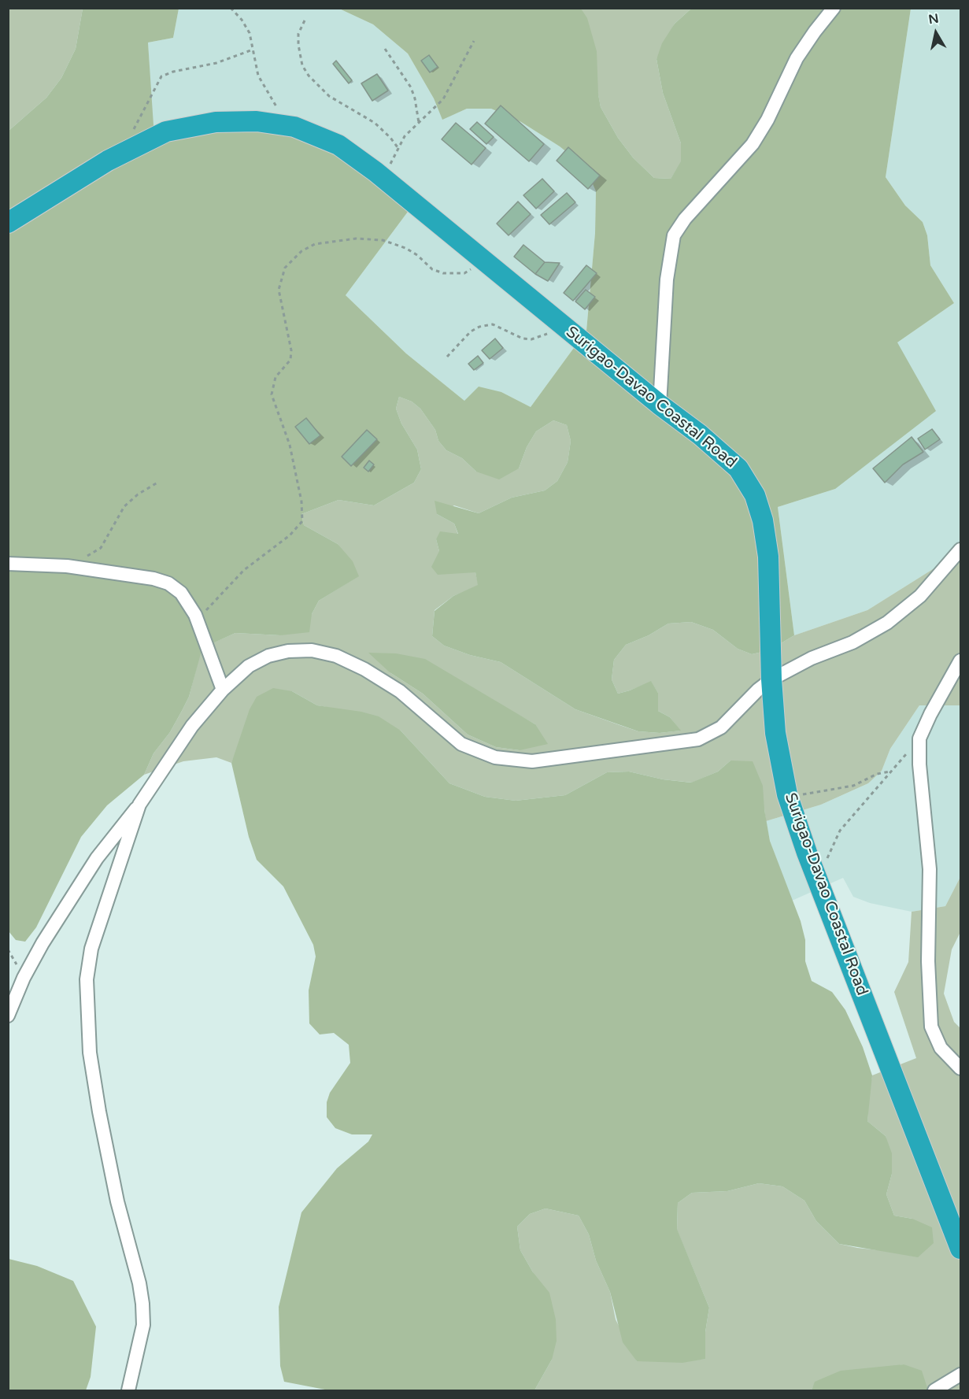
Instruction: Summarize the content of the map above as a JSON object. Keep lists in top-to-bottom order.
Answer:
{
  "streets": {
    "highway": ["Surigao-Davao Coastal Road"]
  },
  "north": "top"
}
